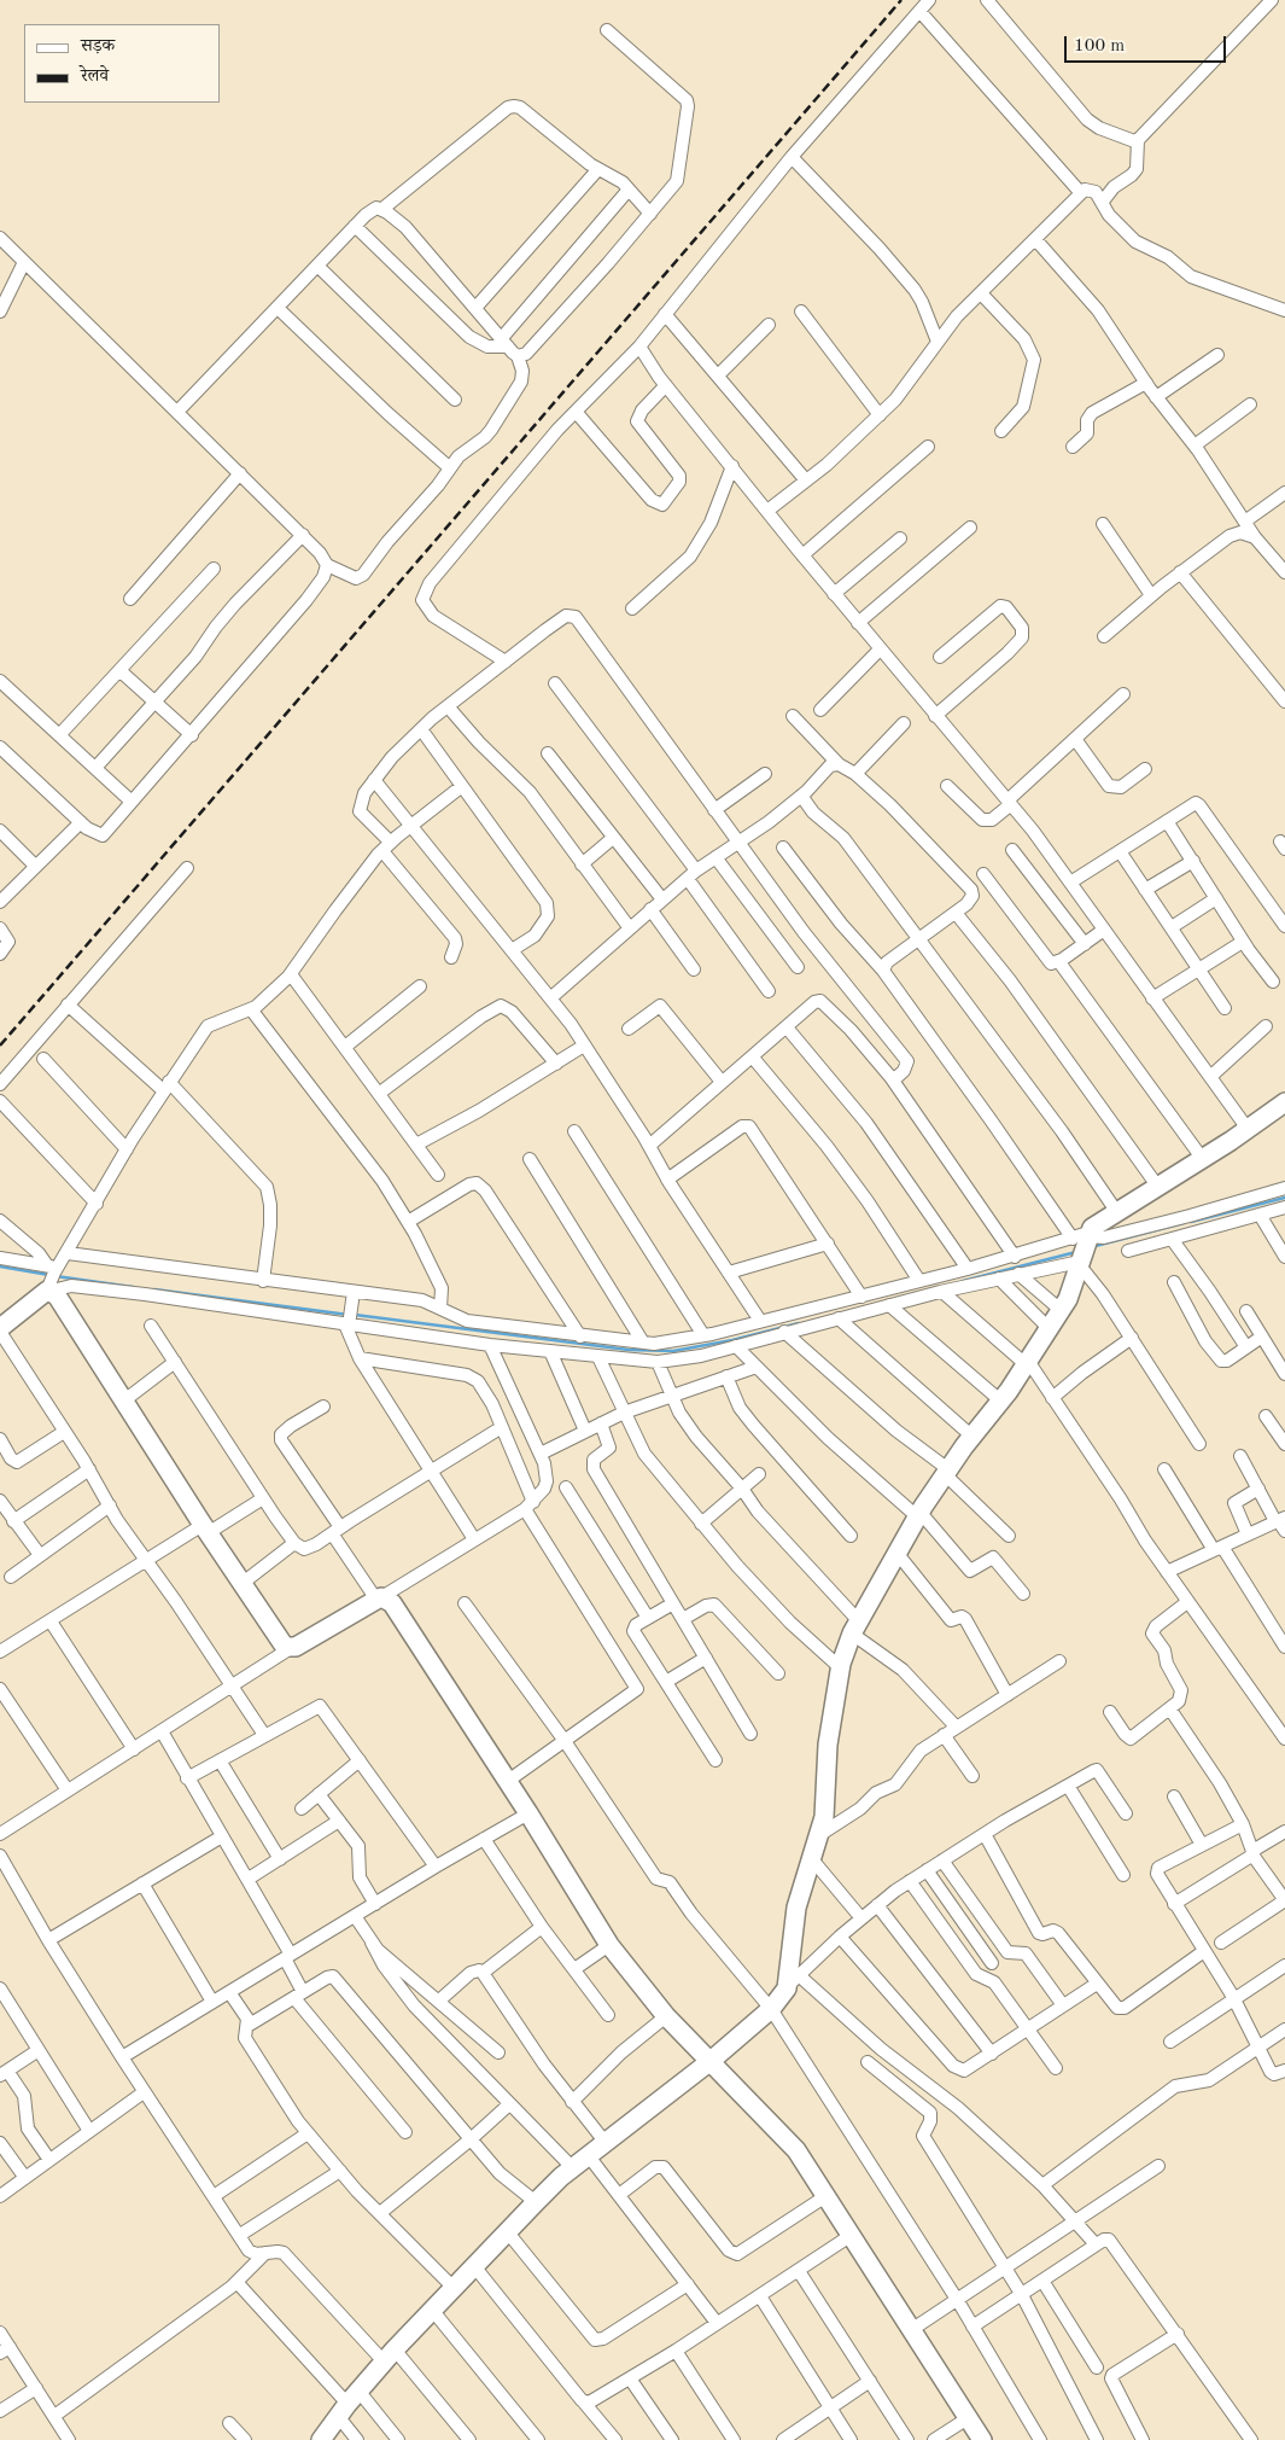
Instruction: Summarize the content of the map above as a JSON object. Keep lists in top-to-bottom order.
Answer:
{
  "legend": ["सड़क", "रेलवे"],
  "scale_bar": "100 m"
}
